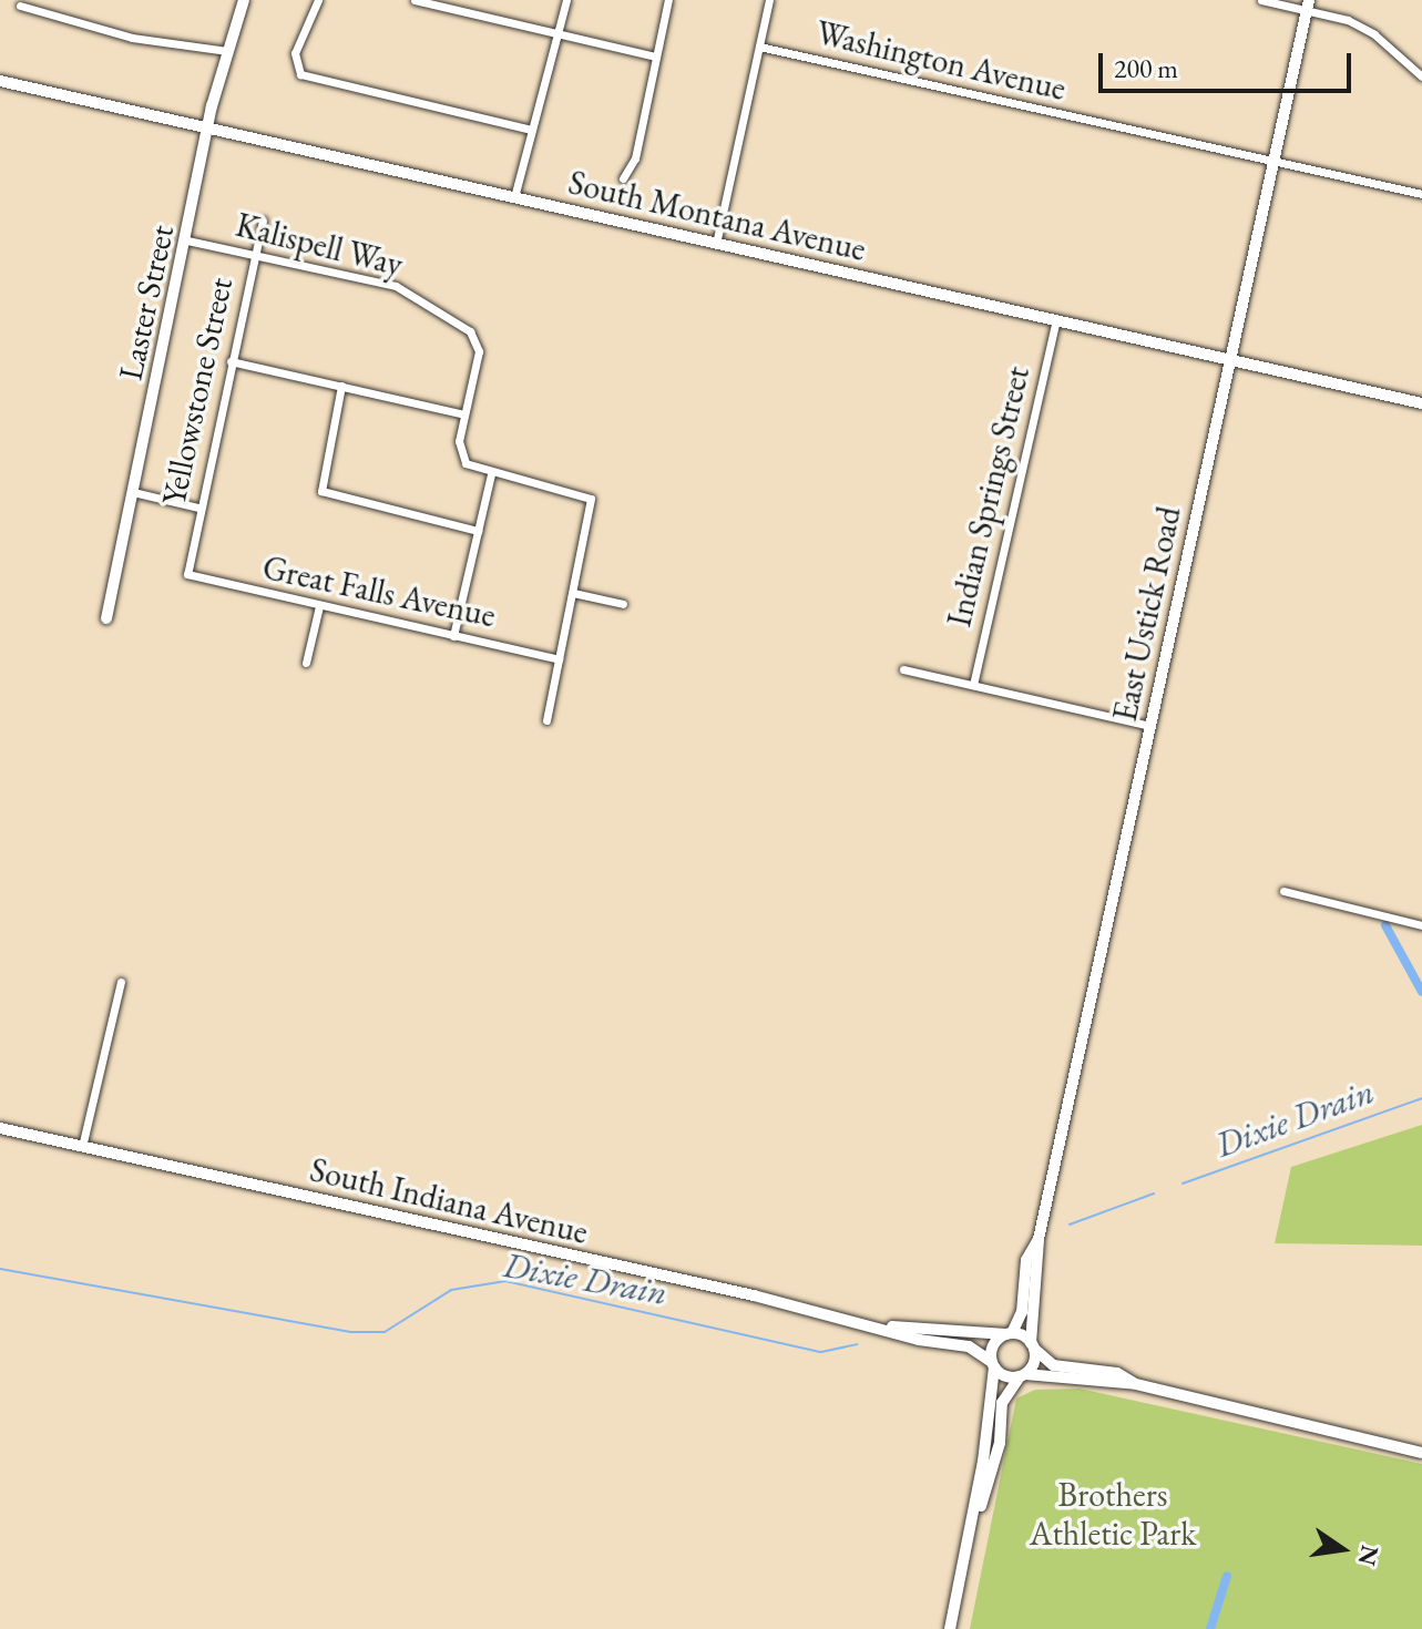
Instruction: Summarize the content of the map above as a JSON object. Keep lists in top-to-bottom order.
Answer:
{
  "streets": {
    "main road": [
      "South Montana Avenue",
      "Laster Street",
      "East Ustick Road",
      "South Indiana Avenue"
    ],
    "street": [
      "Washington Avenue",
      "Kalispell Way",
      "Yellowstone Street",
      "Indian Springs Street",
      "Great Falls Avenue"
    ]
  },
  "crossings": [
    ["Washington Avenue", "East Ustick Road"],
    ["South Montana Avenue", "Laster Street"],
    ["South Montana Avenue", "Indian Springs Street"],
    ["South Montana Avenue", "East Ustick Road"],
    ["Kalispell Way", "Laster Street"],
    ["Kalispell Way", "Yellowstone Street"],
    ["Yellowstone Street", "Great Falls Avenue"],
    ["East Ustick Road", "South Indiana Avenue"]
  ],
  "water": ["Dixie Drain"],
  "parks": ["Brothers Athletic Park"],
  "scale_bar": "200 m",
  "north": "right"
}
